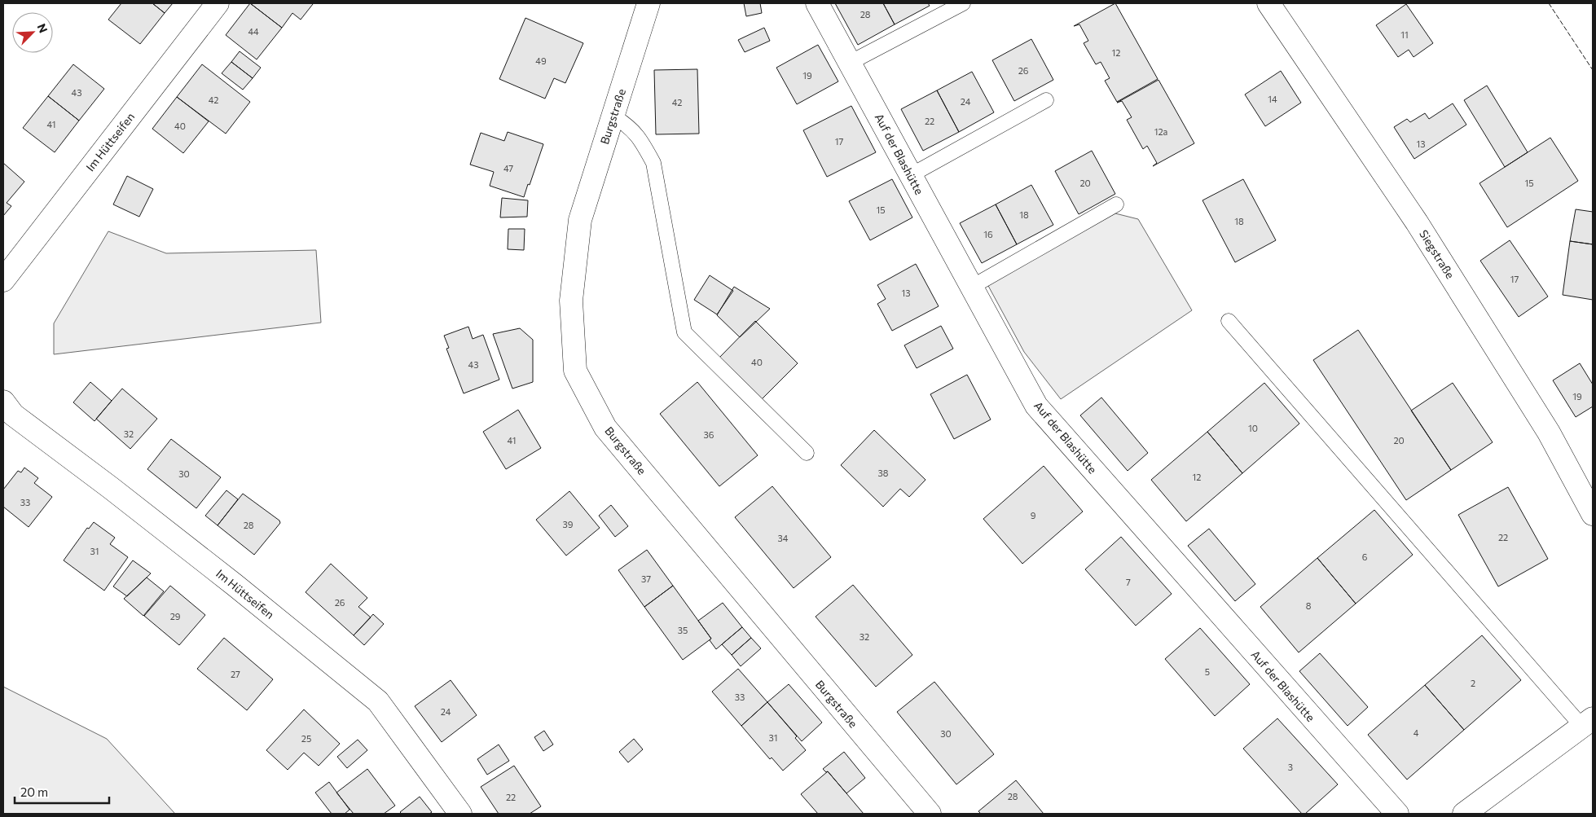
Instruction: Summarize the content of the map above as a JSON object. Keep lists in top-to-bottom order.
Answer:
{
  "streets": {
    "street": [
      "Burgstraße",
      "Im Hüttseifen",
      "Auf der Blashütte",
      "Siegstraße"
    ]
  },
  "house_numbers": [
    "28",
    "44",
    "11",
    "12",
    "49",
    "26",
    "19",
    "43",
    "14",
    "42",
    "24",
    "42",
    "22",
    "41",
    "40",
    "12a",
    "17",
    "13",
    "47",
    "20",
    "15",
    "15",
    "18",
    "18",
    "16",
    "17",
    "13",
    "40",
    "43",
    "19",
    "10",
    "32",
    "36",
    "41",
    "20",
    "38",
    "30",
    "12",
    "33",
    "9",
    "39",
    "28",
    "22",
    "34",
    "31",
    "6",
    "37",
    "7",
    "26",
    "8",
    "29",
    "35",
    "32",
    "5",
    "27",
    "2",
    "33",
    "24",
    "4",
    "30",
    "31",
    "25",
    "3",
    "28",
    "22"
  ],
  "scale_bar": "20 m",
  "north": "top right"
}
